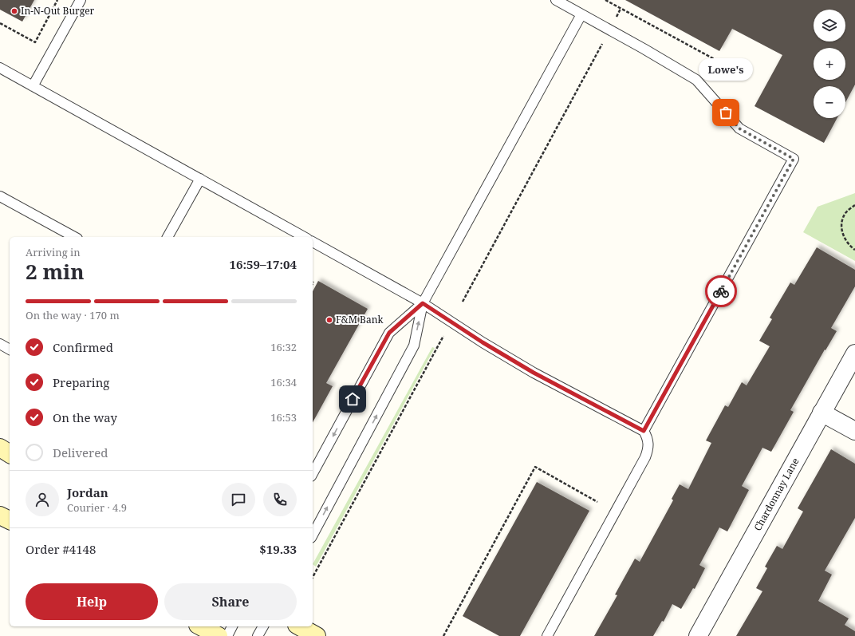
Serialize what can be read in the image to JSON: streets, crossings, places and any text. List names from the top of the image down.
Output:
{
  "streets": {
    "street": ["Chardonnay Lane"]
  },
  "places": ["In-N-Out Burger", "Lowe's", "F&M Bank"],
  "page": {
    "map_buttons": ["+", "−"],
    "bubble": "Lowe's",
    "heading": ["2 min", "Arriving in", "16:59–17:04"],
    "panel": [
      "Jordan",
      "Courier · 4.9",
      "Order #4148",
      "$19.33"
    ],
    "bar": "On the way · 170 m",
    "list": [
      ["Confirmed", "16:32"],
      ["Preparing", "16:34"],
      ["On the way", "16:53"],
      "Delivered"
    ],
    "buttons": ["Help", "Share"]
  }
}
